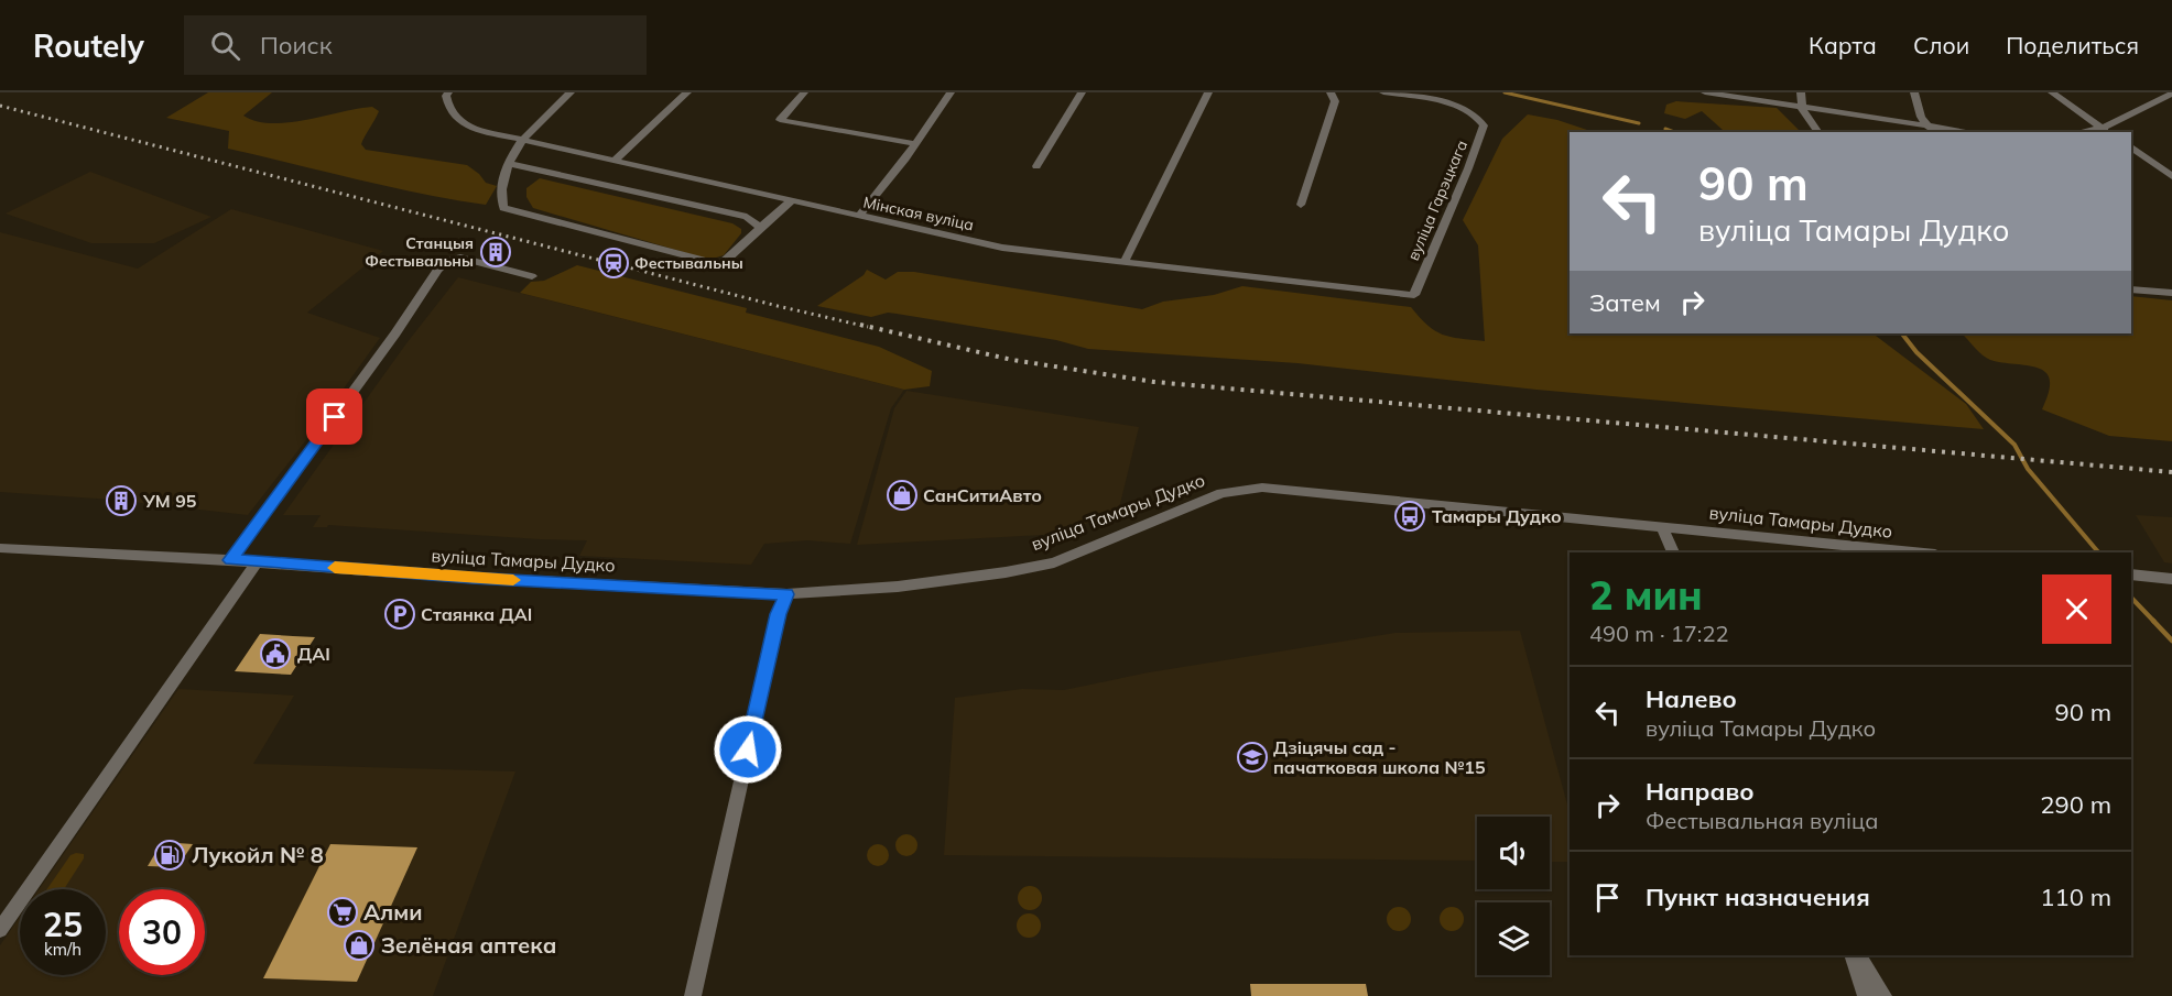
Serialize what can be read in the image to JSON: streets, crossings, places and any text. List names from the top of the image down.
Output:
{
  "streets": {
    "street": ["вуліца Гарэцкага", "Мінская вуліца", "вуліца Тамары Дудко"]
  },
  "crossings": [
    ["вуліца Гарэцкага", "Мінская вуліца"]
  ],
  "places": {
    "building": ["Станцыя Фестывальны", "УМ 95"],
    "station": ["Фестывальны"],
    "shop": ["СанСитиАвто", "Зелёная аптека"],
    "bus stop": ["Тамары Дудко"],
    "parking": ["Стаянка ДАІ"],
    "public building": ["ДАІ"],
    "school or university": ["Дзіцячы сад - пачатковая школа №15"],
    "fuel station": ["Лукойл № 8"],
    "supermarket": ["Алми"]
  },
  "page": {
    "header": "Routely",
    "search": "Поиск",
    "nav": ["Карта", "Слои", "Поделиться"],
    "turn": ["90 m", "вуліца Тамары Дудко"],
    "then": "Затем",
    "heading": ["2 мин", "490 m · 17:22"],
    "list": [
      {
        "name": "Налево",
        "note": "вуліца Тамары Дудко",
        "value": "90 m"
      },
      {
        "name": "Направо",
        "note": "Фестывальная вуліца",
        "value": "290 m"
      },
      {
        "name": "Пункт назначения",
        "value": "110 m"
      }
    ],
    "speed": "25 km/h",
    "limit": "30"
  }
}
